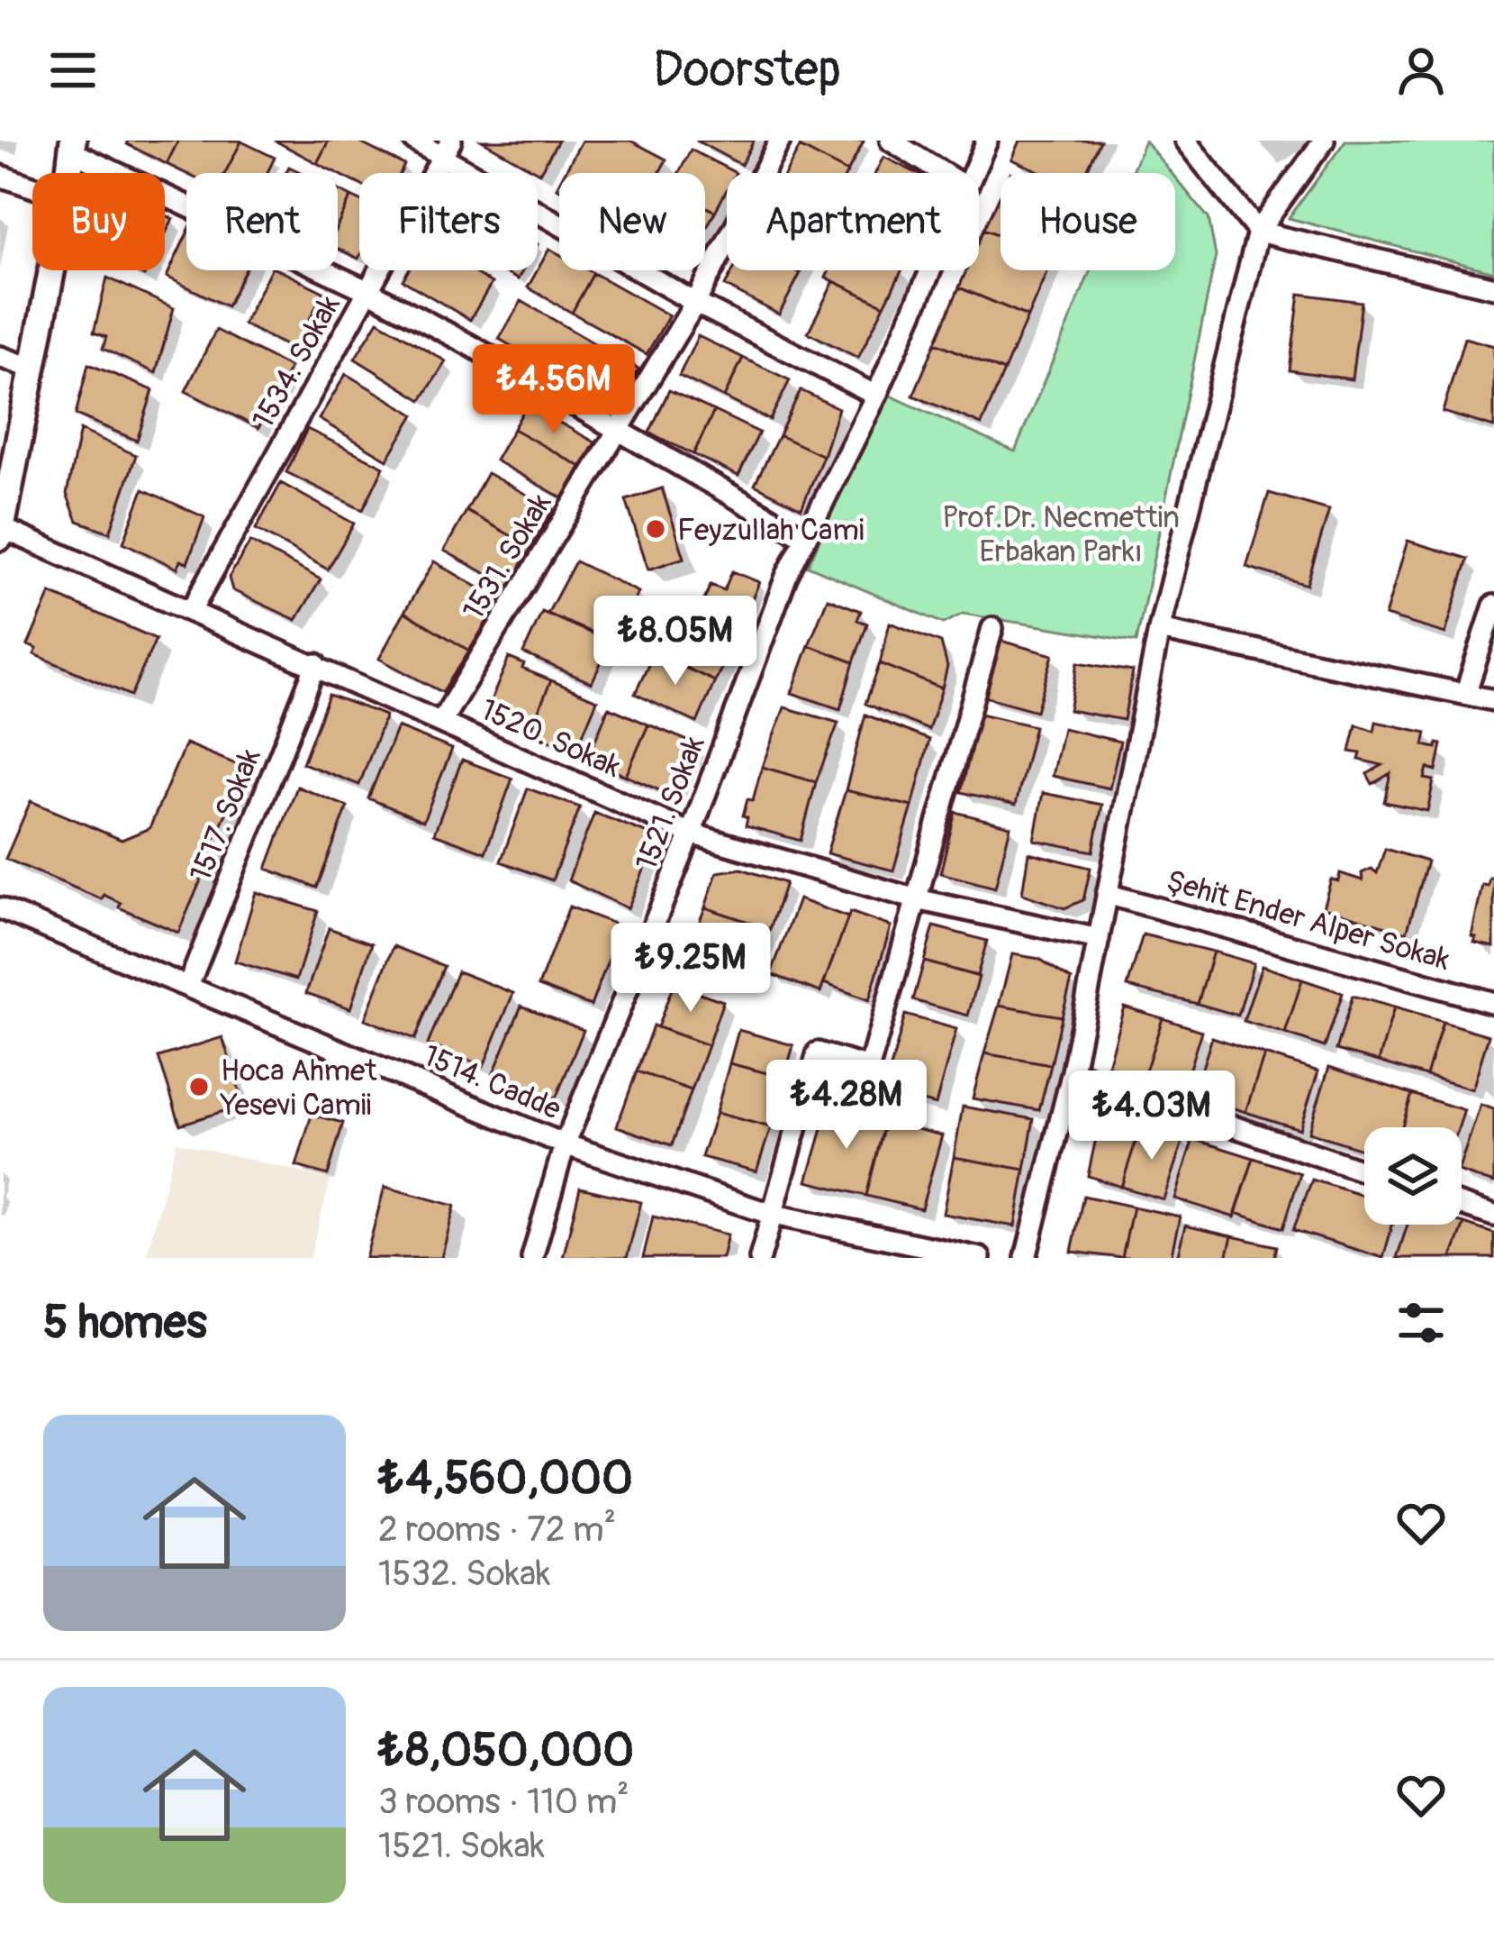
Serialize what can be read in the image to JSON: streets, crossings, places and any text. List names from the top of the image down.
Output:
{
  "streets": {
    "street": [
      "1534. Sokak",
      "1531. Sokak",
      "1520. Sokak",
      "1521. Sokak",
      "1517. Sokak",
      "Şehit Ender Alper Sokak",
      "1514. Cadde"
    ]
  },
  "crossings": [
    ["1534. Sokak", "1520. Sokak"],
    ["1531. Sokak", "1520. Sokak"],
    ["1520. Sokak", "1521. Sokak"],
    ["1520. Sokak", "1517. Sokak"],
    ["1521. Sokak", "1514. Cadde"],
    ["1517. Sokak", "1514. Cadde"]
  ],
  "parks": ["Prof.Dr. Necmettin Erbakan Parkı"],
  "places": ["Feyzullah Cami", "Hoca Ahmet Yesevi Camii"],
  "page": {
    "header": "Doorstep",
    "chip": [
      "Buy",
      "Rent",
      "Filters",
      "New",
      "Apartment",
      "House"
    ],
    "price": [
      "₺4.56M",
      "₺8.05M",
      "₺9.25M",
      "₺4.28M",
      "₺4.03M"
    ],
    "heading": "5 homes",
    "list": [
      {
        "name": "₺4,560,000",
        "note": "2 rooms · 72 m² · 1532. Sokak"
      },
      {
        "name": "₺8,050,000",
        "note": "3 rooms · 110 m² · 1521. Sokak"
      }
    ]
  }
}
